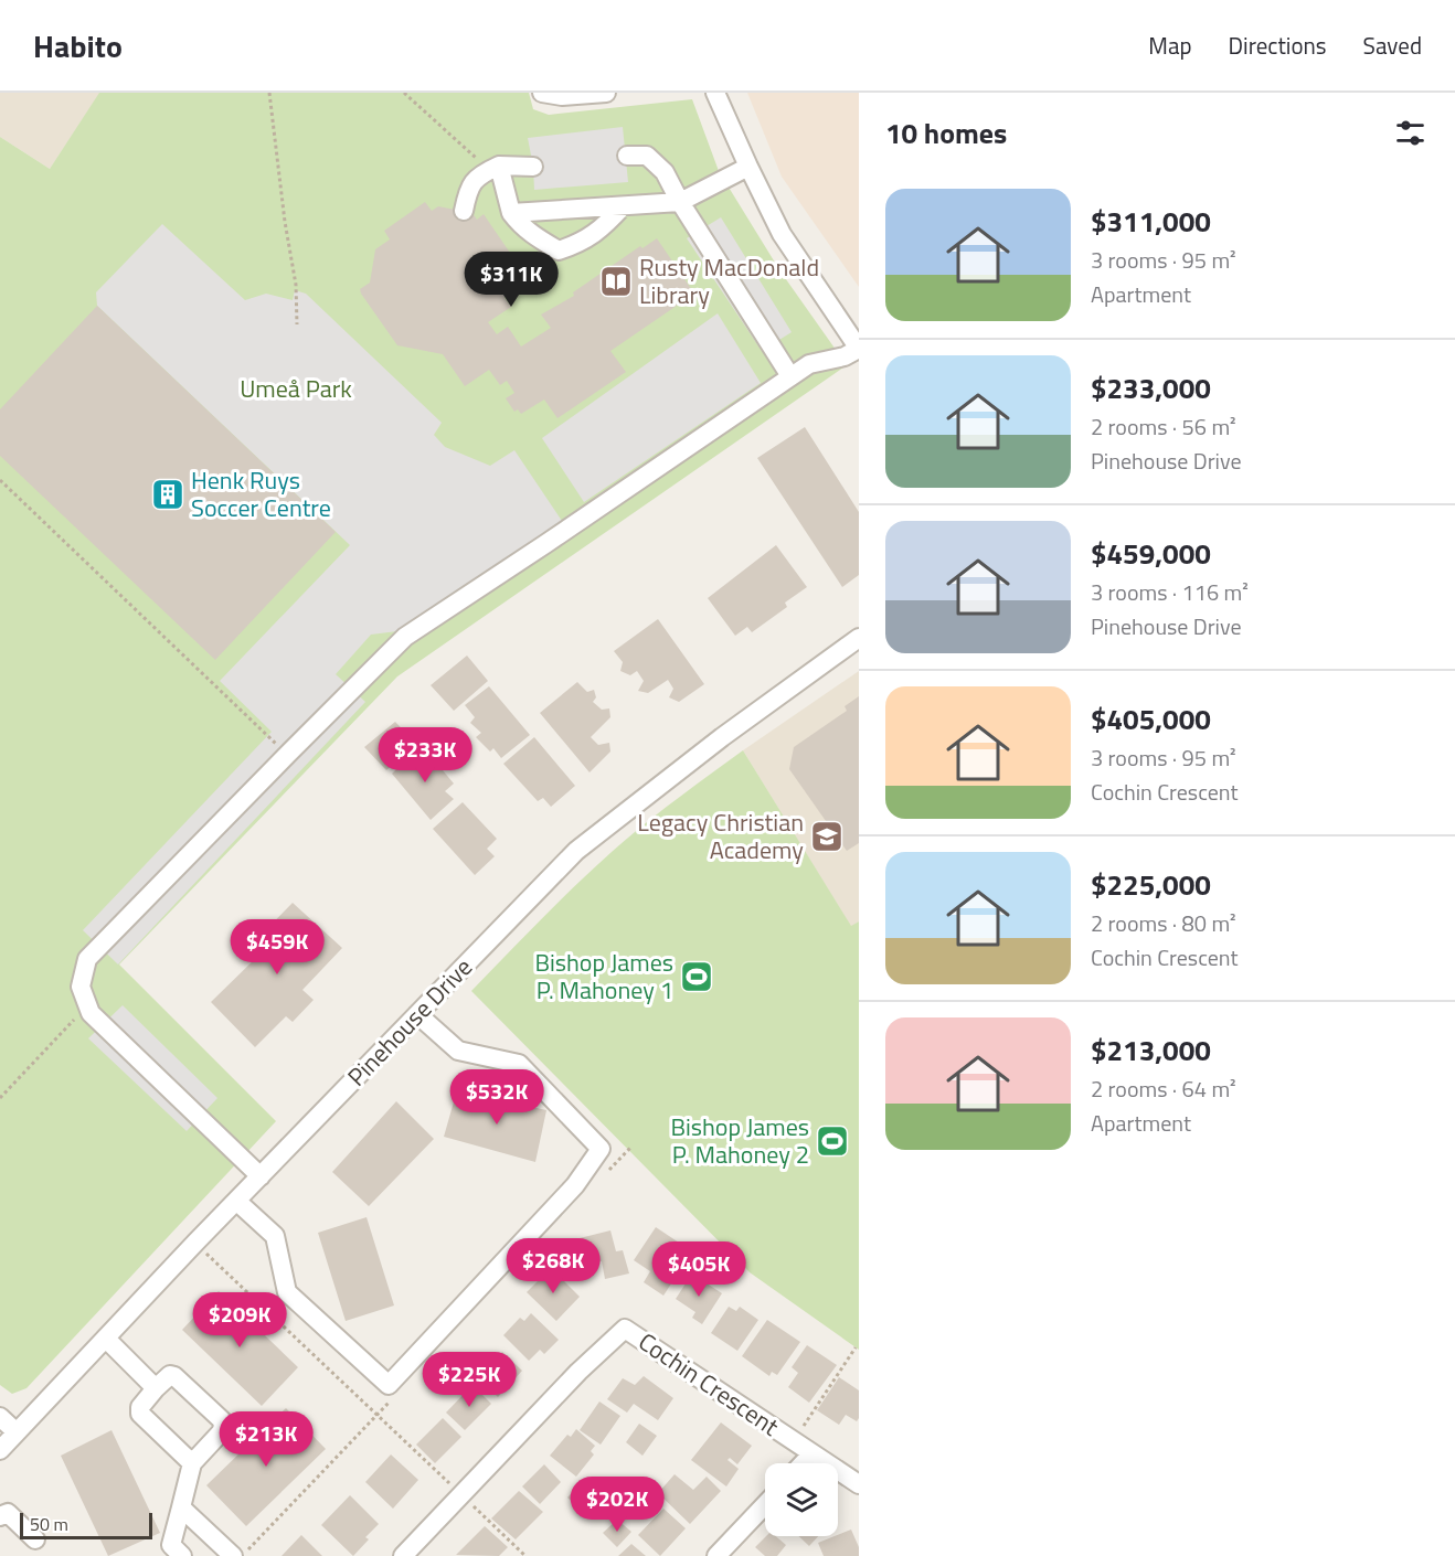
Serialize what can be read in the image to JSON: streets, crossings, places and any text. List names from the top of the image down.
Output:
{
  "streets": {
    "street": ["Pinehouse Drive", "Cochin Crescent"]
  },
  "parks": ["Umeå Park"],
  "places": {
    "library": ["Rusty MacDonald Library"],
    "building": ["Henk Ruys Soccer Centre"],
    "school or university": ["Legacy Christian Academy"],
    "sports": ["Bishop James P. Mahoney 1", "Bishop James P. Mahoney 2"]
  },
  "scale_bar": "50 m",
  "page": {
    "header": "Habito",
    "nav": ["Map", "Directions", "Saved"],
    "heading": "10 homes",
    "list": [
      {
        "name": "$311,000",
        "note": "3 rooms · 95 m² · Apartment"
      },
      {
        "name": "$233,000",
        "note": "2 rooms · 56 m² · Pinehouse Drive"
      },
      {
        "name": "$459,000",
        "note": "3 rooms · 116 m² · Pinehouse Drive"
      },
      {
        "name": "$405,000",
        "note": "3 rooms · 95 m² · Cochin Crescent"
      },
      {
        "name": "$225,000",
        "note": "2 rooms · 80 m² · Cochin Crescent"
      },
      {
        "name": "$213,000",
        "note": "2 rooms · 64 m² · Apartment"
      }
    ],
    "price": [
      "$311K",
      "$233K",
      "$459K",
      "$532K",
      "$268K",
      "$405K",
      "$209K",
      "$225K",
      "$213K",
      "$202K"
    ],
    "scale": "50 m"
  }
}
